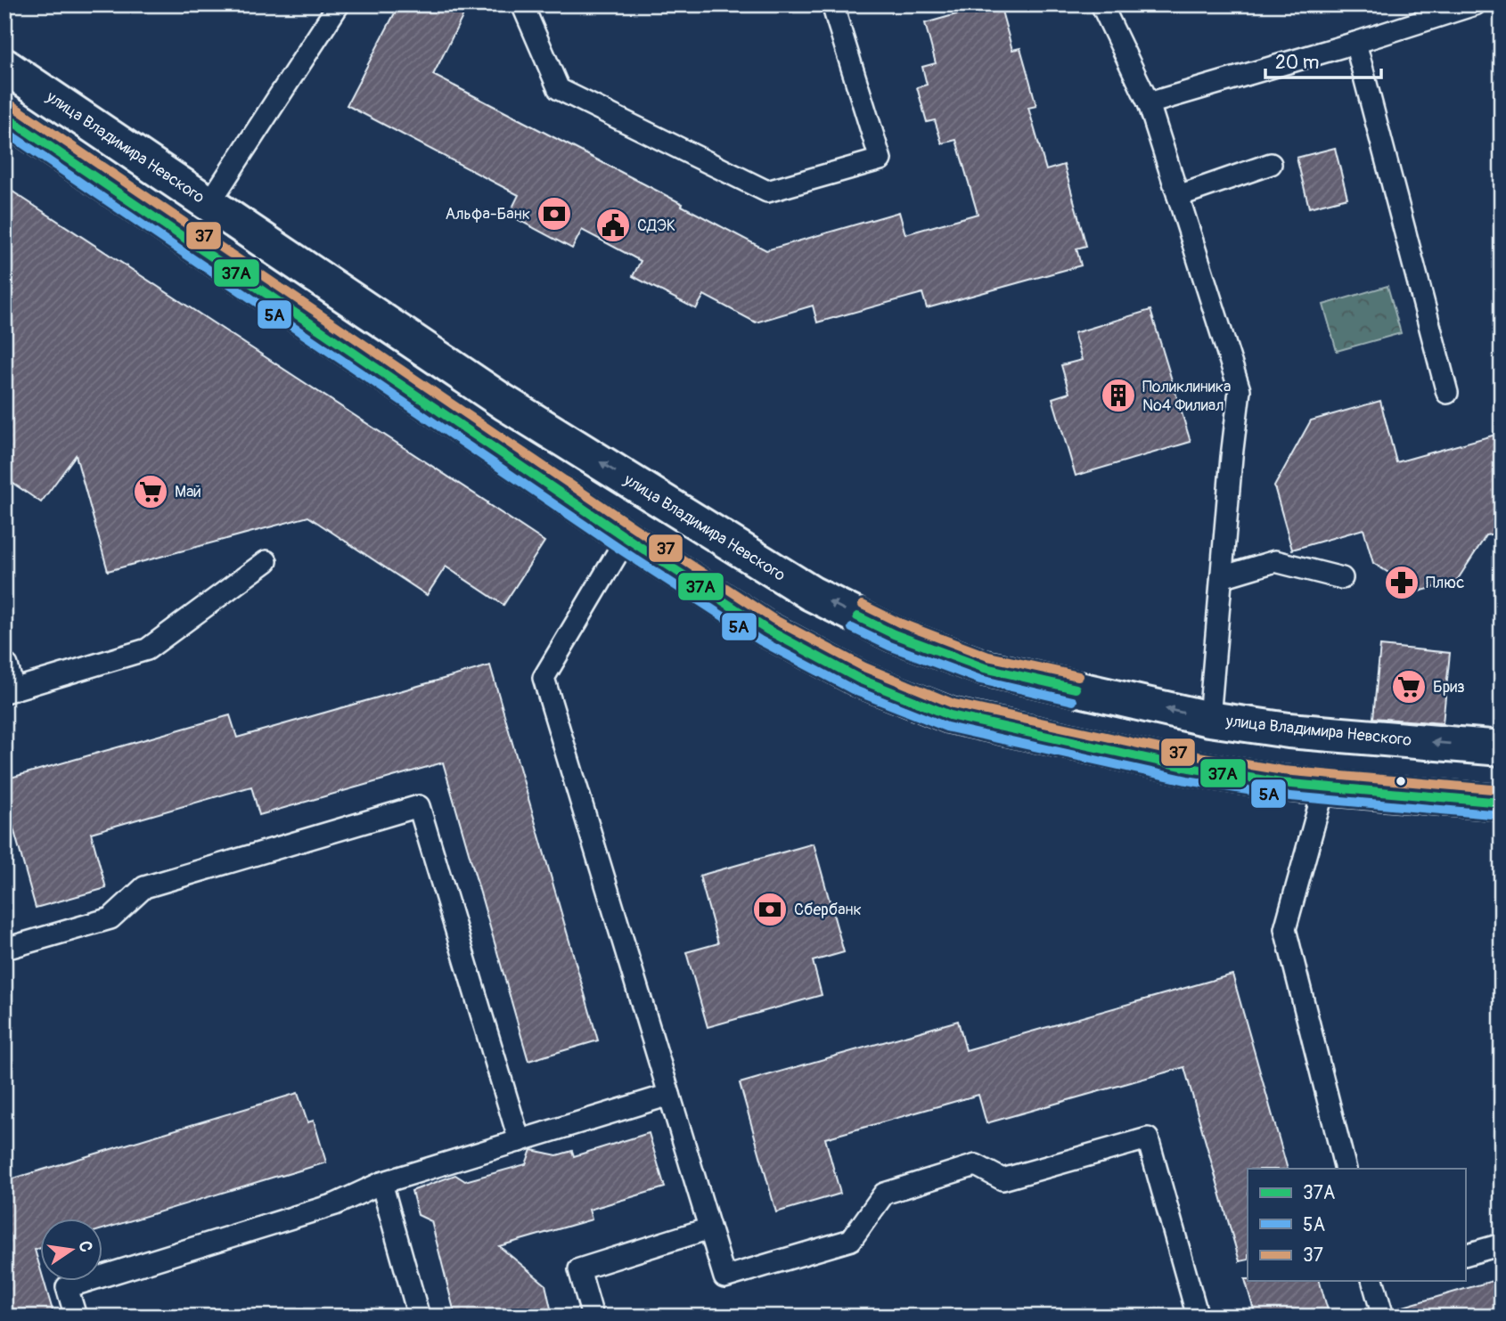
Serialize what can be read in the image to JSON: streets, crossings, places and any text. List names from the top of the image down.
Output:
{
  "streets": {
    "street": ["улица Владимира Невского"]
  },
  "places": {
    "bank": ["Альфа-Банк", "Сбербанк"],
    "public building": ["СДЭК"],
    "building": ["Поликлиника №4 Филиал"],
    "supermarket": ["Май", "Бриз"],
    "pharmacy": ["Плюс"]
  },
  "lines": ["transit line 37", "transit line 37А", "transit line 5А"],
  "legend": ["37А", "5А", "37"],
  "scale_bar": "20 m",
  "north": "right"
}
